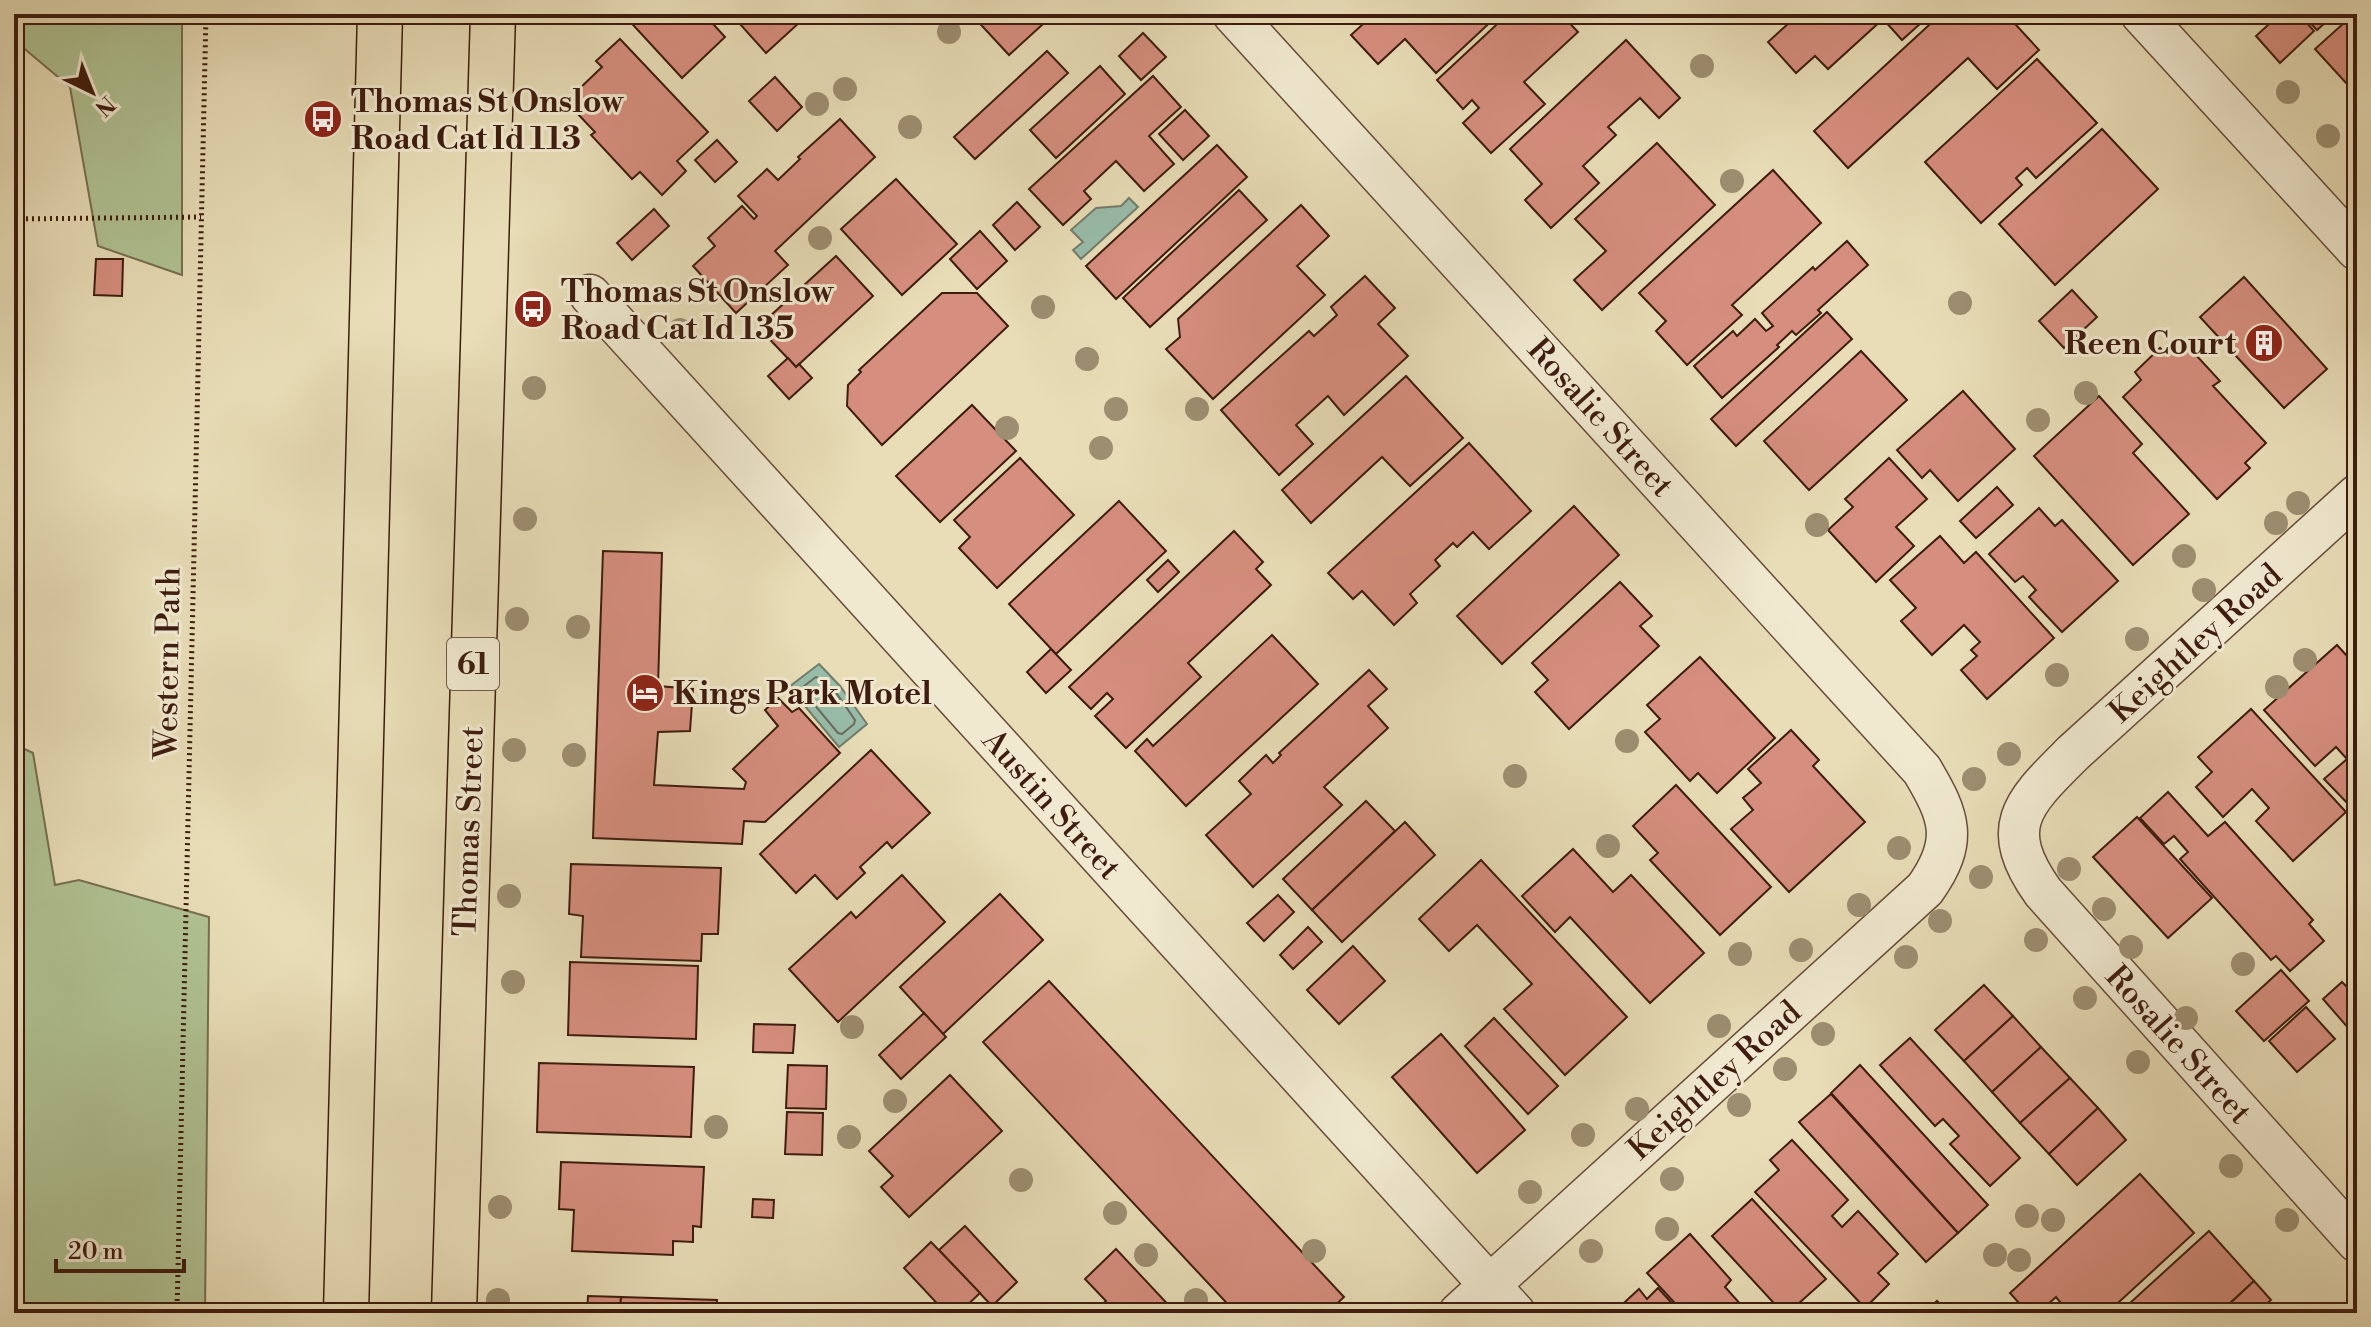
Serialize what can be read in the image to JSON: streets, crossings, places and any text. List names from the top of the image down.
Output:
{
  "streets": {
    "main road": ["61", "Thomas Street"],
    "street": ["Rosalie Street", "Keightley Road", "Austin Street"],
    "path": ["Western Path"]
  },
  "crossings": [
    ["Rosalie Street", "Keightley Road"],
    ["Keightley Road", "Austin Street"]
  ],
  "places": {
    "bus stop": ["Thomas St Onslow Road Cat Id 113", "Thomas St Onslow Road Cat Id 135"],
    "building": ["Reen Court"],
    "hotel": ["Kings Park Motel"]
  },
  "scale_bar": "20 m",
  "north": "bottom right"
}
